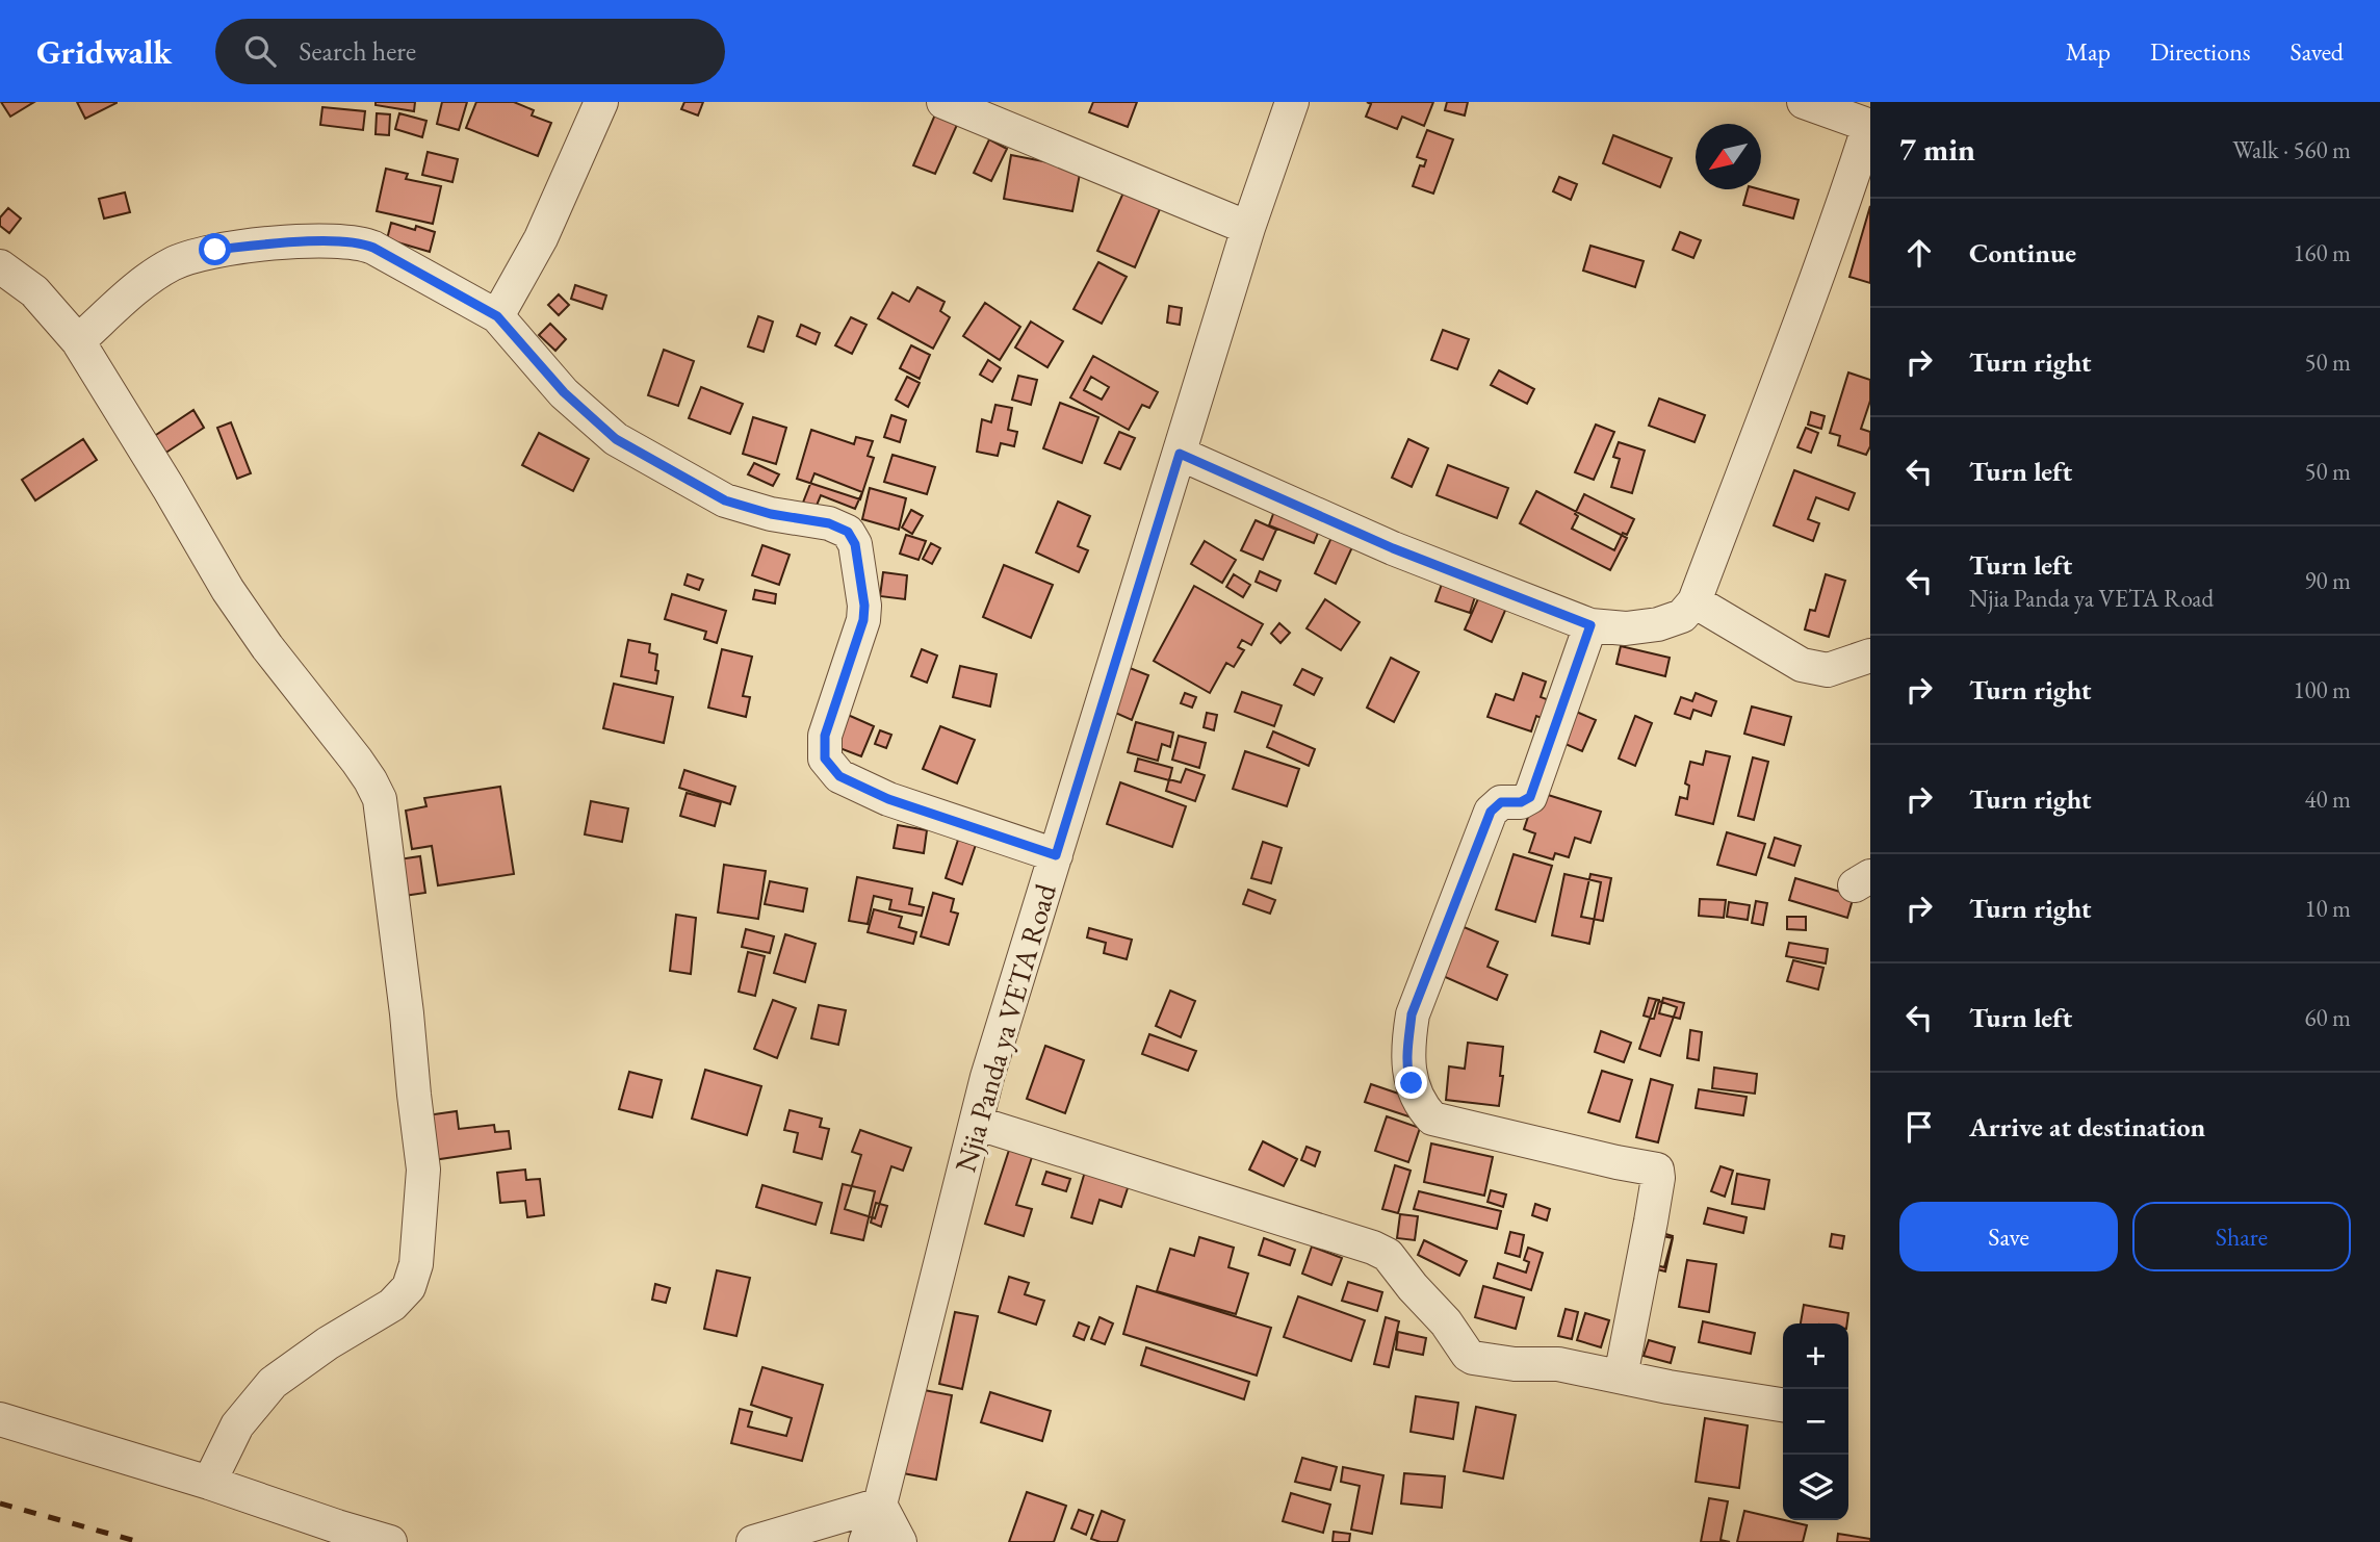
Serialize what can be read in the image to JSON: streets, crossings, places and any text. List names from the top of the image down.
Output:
{
  "streets": {
    "street": ["Njia Panda ya VETA Road"]
  },
  "north": "bottom left",
  "page": {
    "header": "Gridwalk",
    "search": "Search here",
    "nav": ["Map", "Directions", "Saved"],
    "heading": ["7 min", "Walk · 560 m"],
    "list": [
      ["Continue", "160 m"],
      ["Turn right", "50 m"],
      ["Turn left", "50 m"],
      ["Turn left", "Njia Panda ya VETA Road", "90 m"],
      ["Turn right", "100 m"],
      ["Turn right", "40 m"],
      ["Turn right", "10 m"],
      ["Turn left", "60 m"],
      "Arrive at destination"
    ],
    "buttons": ["Save", "Share"],
    "map_buttons": ["+", "−"]
  }
}
